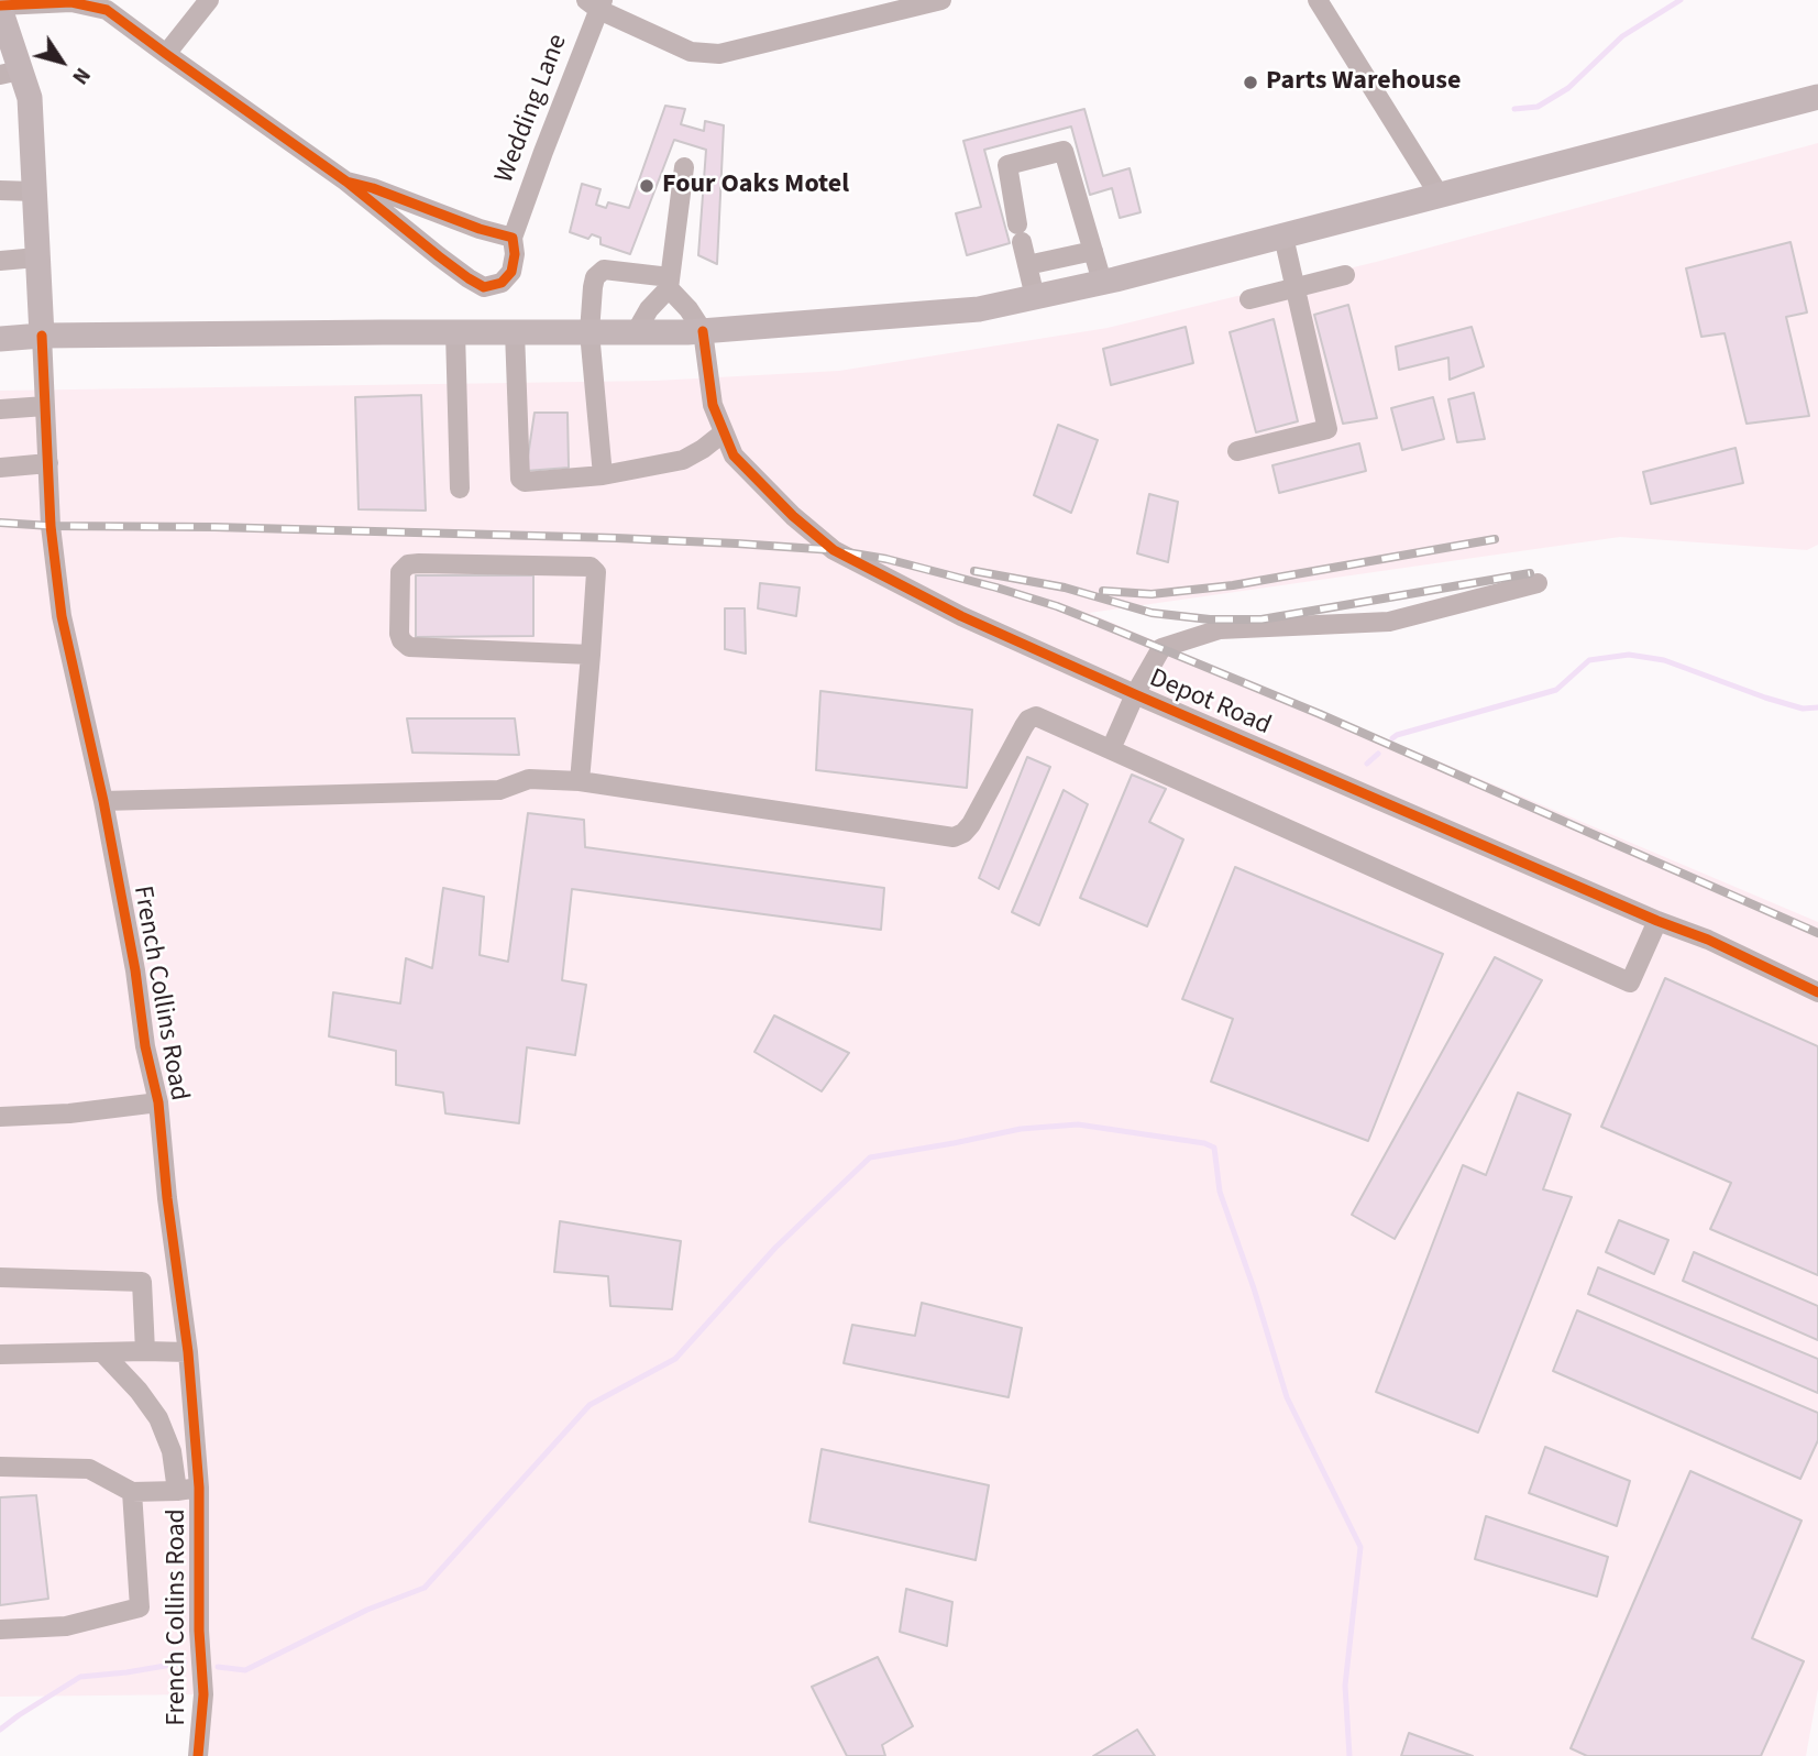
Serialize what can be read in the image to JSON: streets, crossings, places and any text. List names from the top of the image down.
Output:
{
  "streets": {
    "street": ["Wedding Lane", "Depot Road", "French Collins Road"]
  },
  "places": ["Parts Warehouse", "Four Oaks Motel"],
  "north": "bottom right"
}
